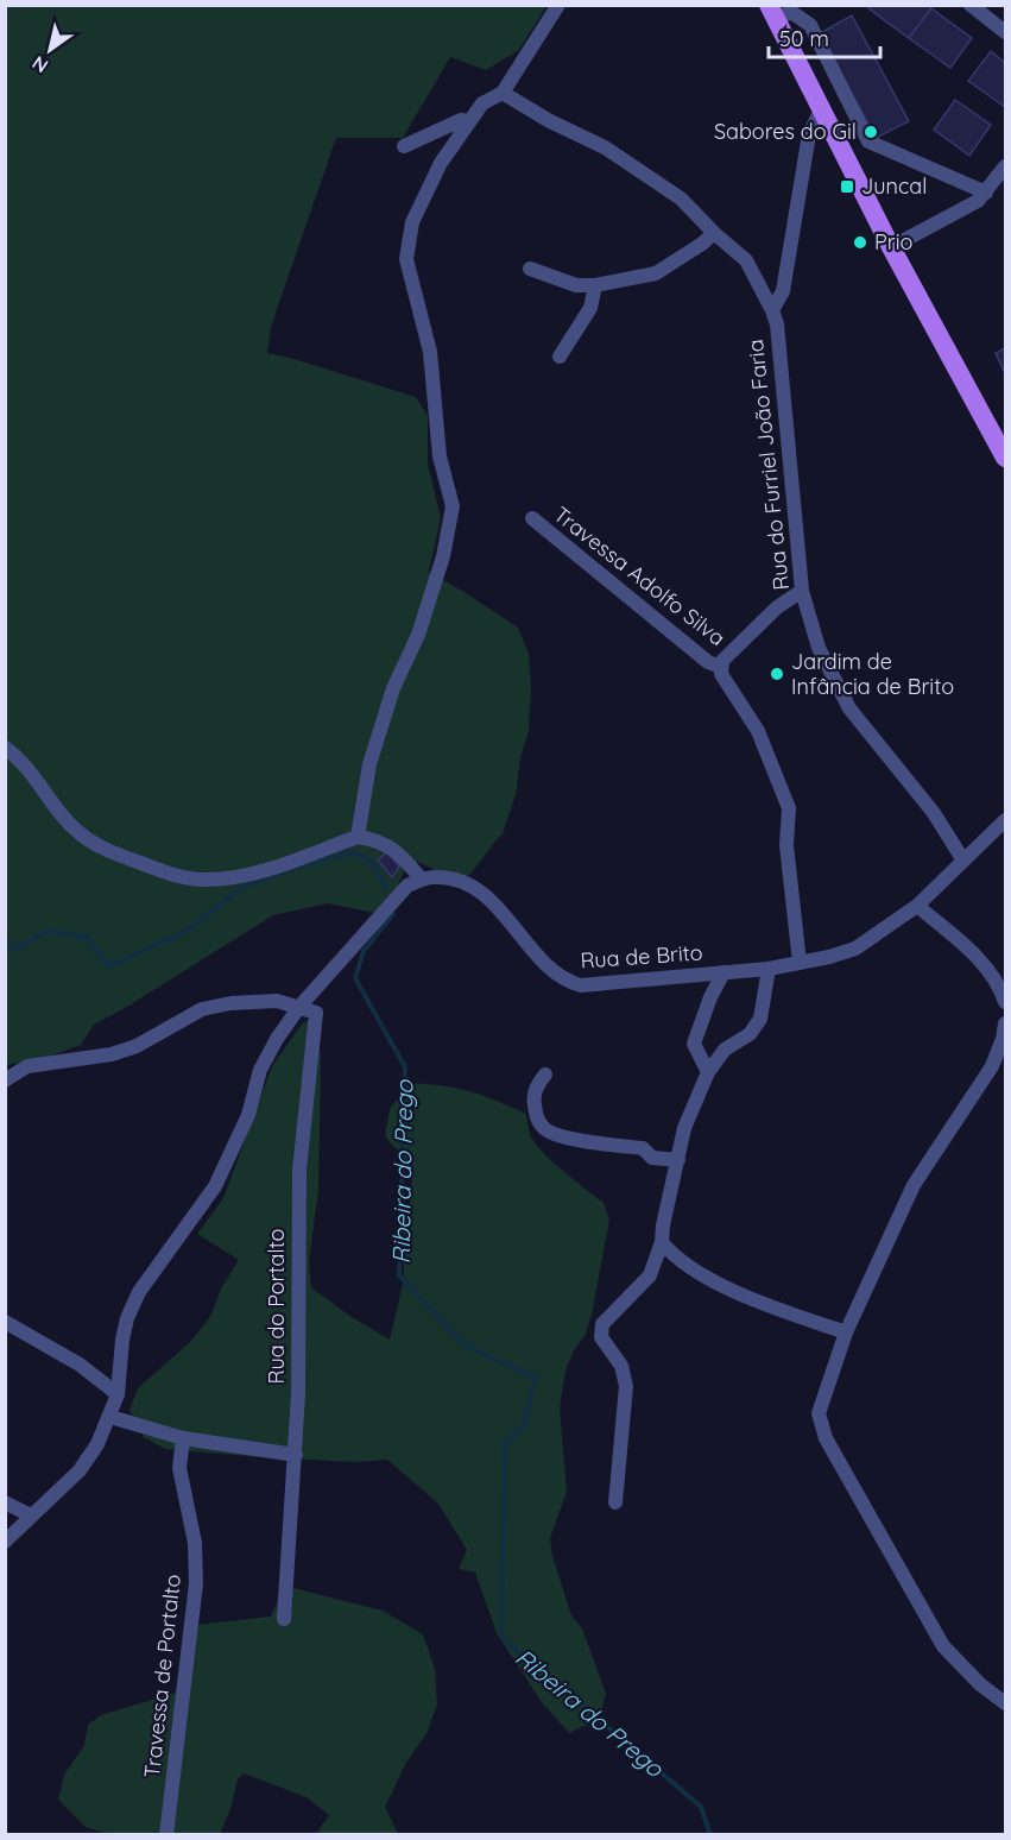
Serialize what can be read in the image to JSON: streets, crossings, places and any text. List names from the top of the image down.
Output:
{
  "streets": {
    "street": [
      "Rua do Furriel João Faria",
      "Travessa Adolfo Silva",
      "Rua de Brito",
      "Rua do Portalto",
      "Travessa de Portalto"
    ]
  },
  "crossings": [
    ["Rua do Furriel João Faria", "Rua de Brito"]
  ],
  "water": ["Ribeira do Prego"],
  "places": {
    "other": ["Sabores do Gil", "Prio", "Jardim de Infância de Brito"],
    "transit": ["Juncal"]
  },
  "scale_bar": "50 m",
  "north": "bottom left"
}
